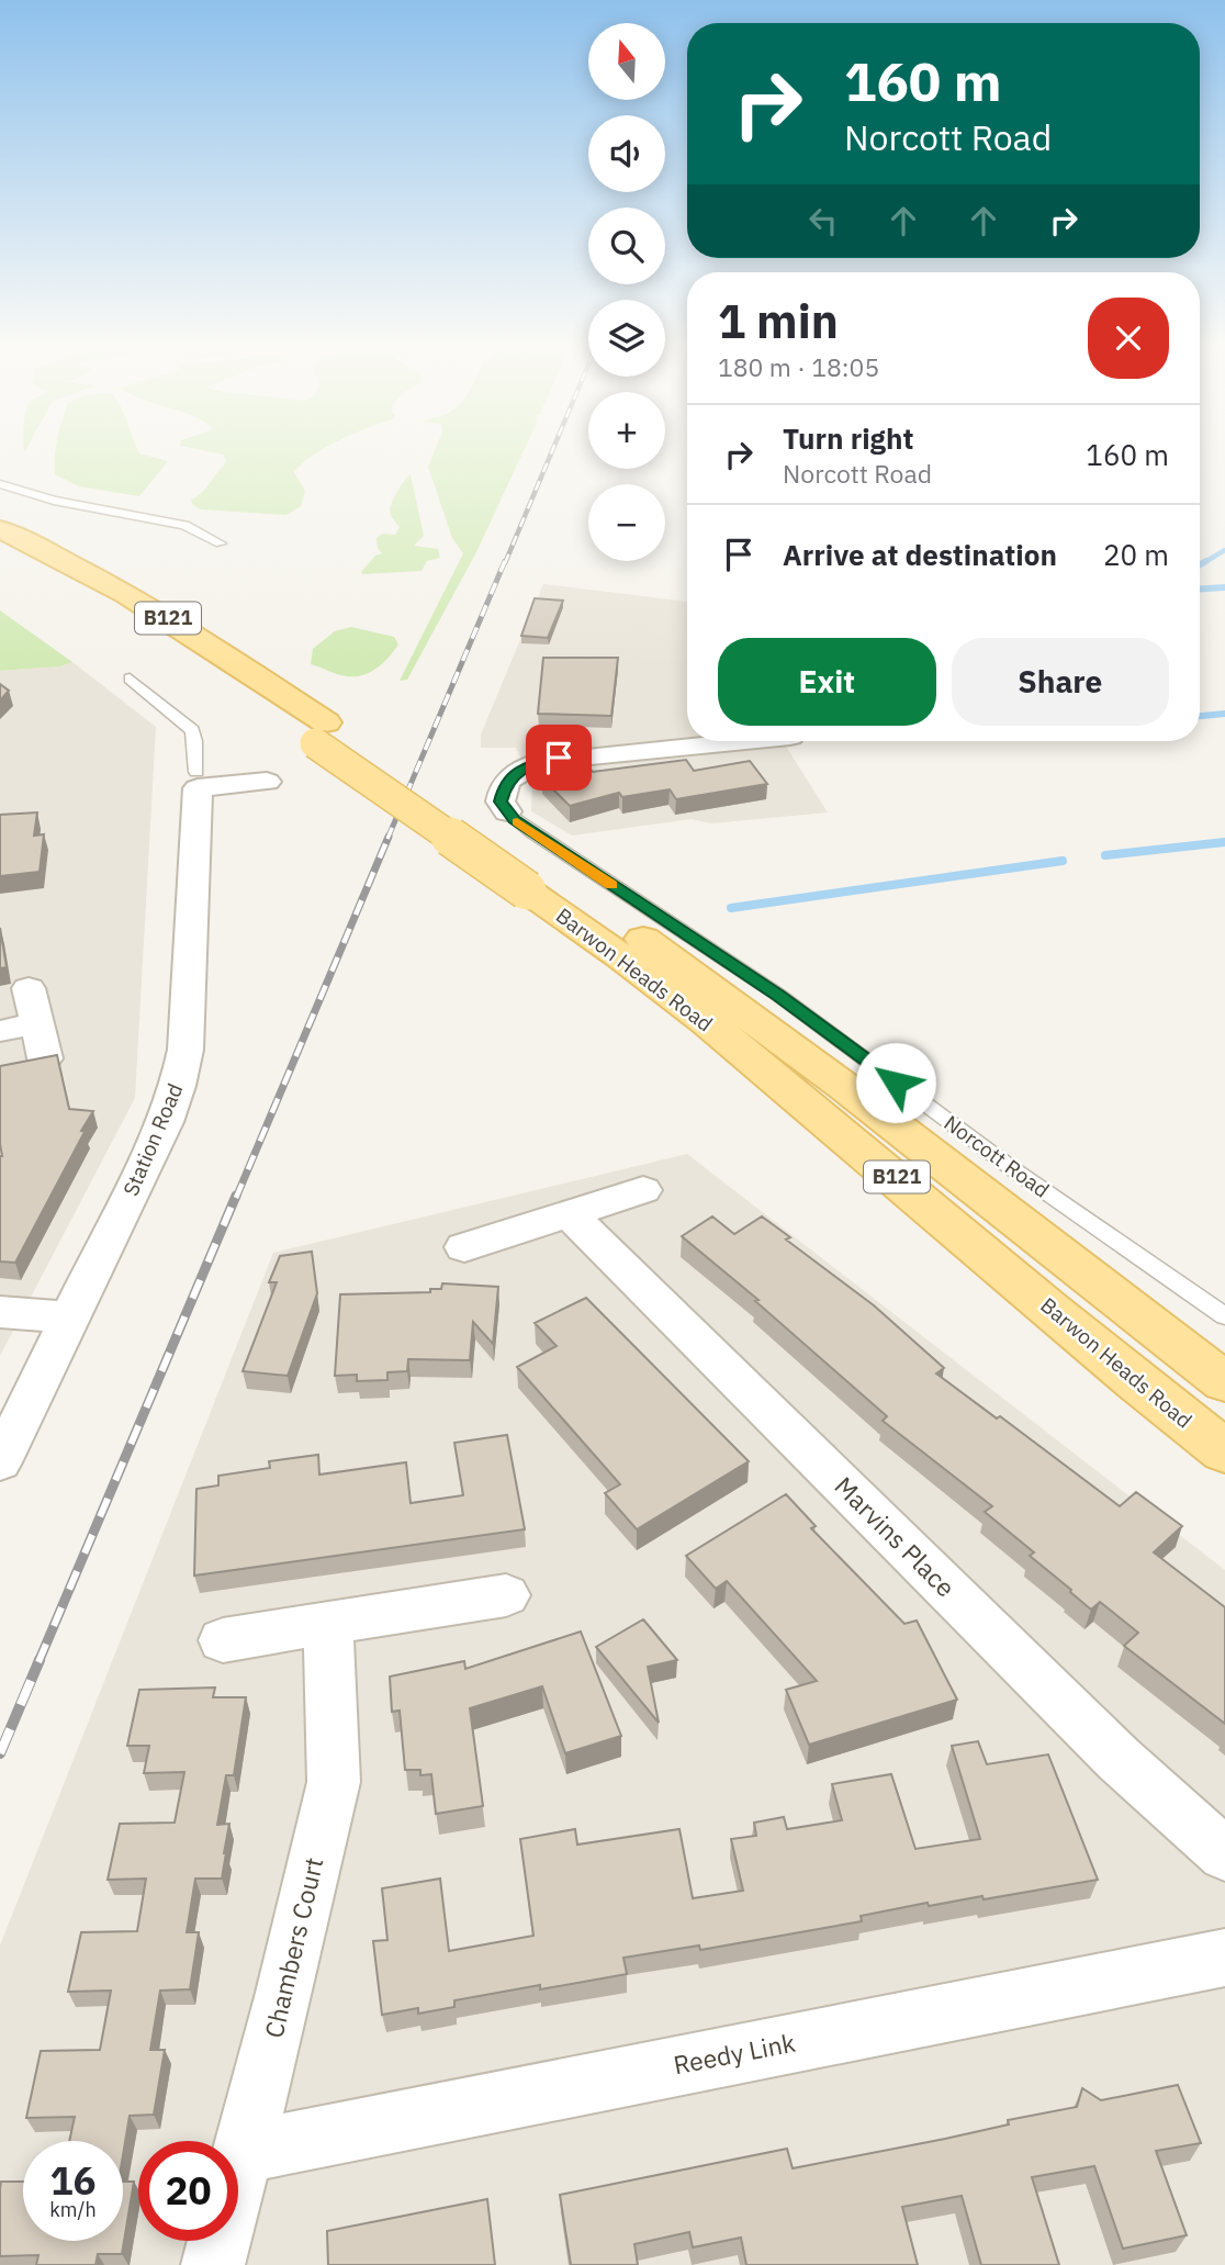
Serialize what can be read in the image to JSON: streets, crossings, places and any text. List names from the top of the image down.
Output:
{
  "streets": {
    "main road": ["B121", "Barwon Heads Road"],
    "street": [
      "Station Road",
      "Norcott Road",
      "Marvins Place",
      "Chambers Court",
      "Reedy Link"
    ]
  },
  "crossings": [
    ["Chambers Court", "Reedy Link"]
  ],
  "north": "top",
  "page": {
    "map_buttons": ["+", "−"],
    "turn": ["160 m", "Norcott Road"],
    "heading": ["1 min", "180 m · 18:05"],
    "list": [
      {
        "name": "Turn right",
        "note": "Norcott Road",
        "value": "160 m"
      },
      {
        "name": "Arrive at destination",
        "value": "20 m"
      }
    ],
    "buttons": ["Exit", "Share"],
    "speed": "16 km/h",
    "limit": "20"
  }
}
